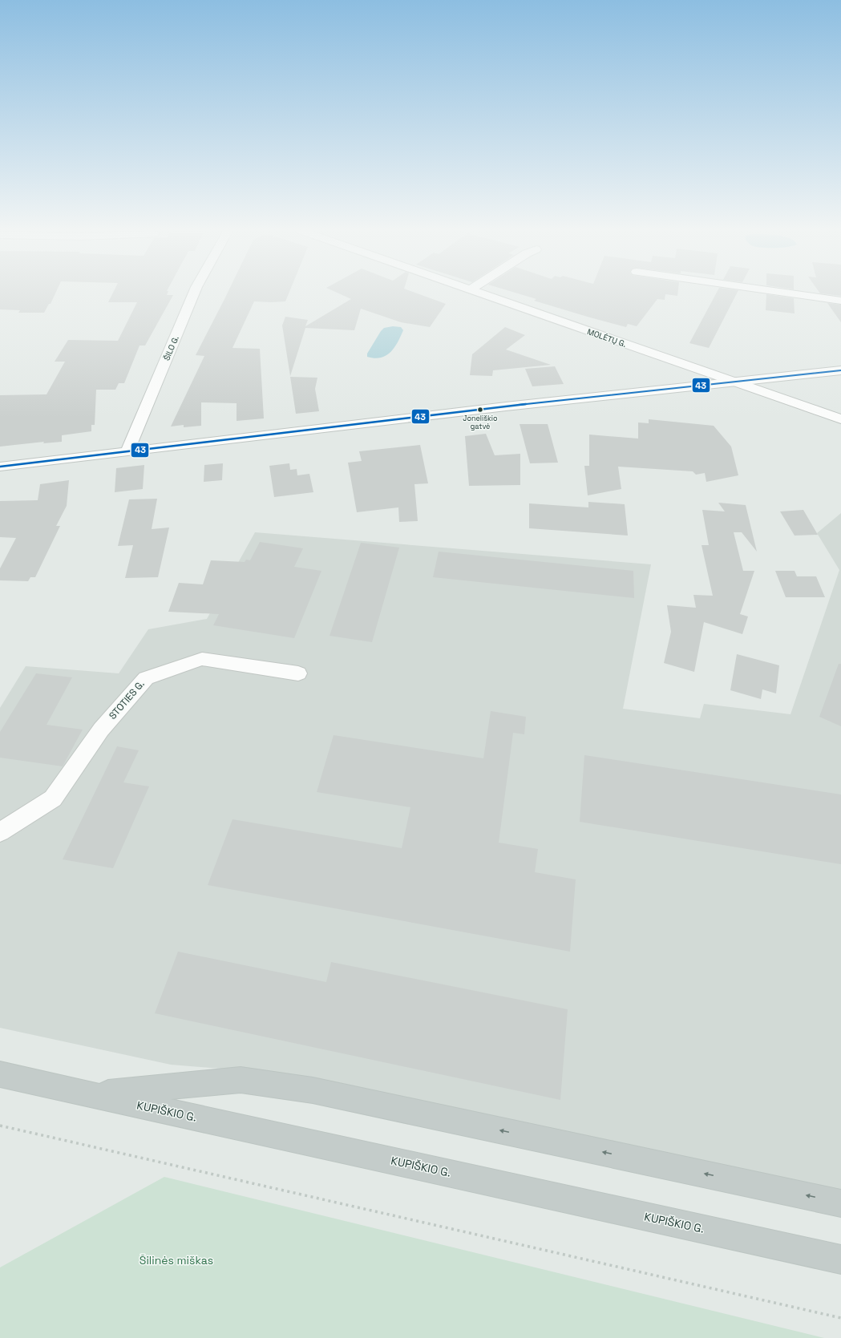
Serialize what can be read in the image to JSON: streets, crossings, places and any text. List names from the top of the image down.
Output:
{
  "streets": {
    "highway": ["KUPIŠKIO G."],
    "street": ["MOLĖTŲ G.", "ŠILO G.", "STOTIES G."]
  },
  "parks": ["Šilinės miškas"],
  "places": ["Joneliškio gatvė"],
  "lines": ["transit line 43"]
}
